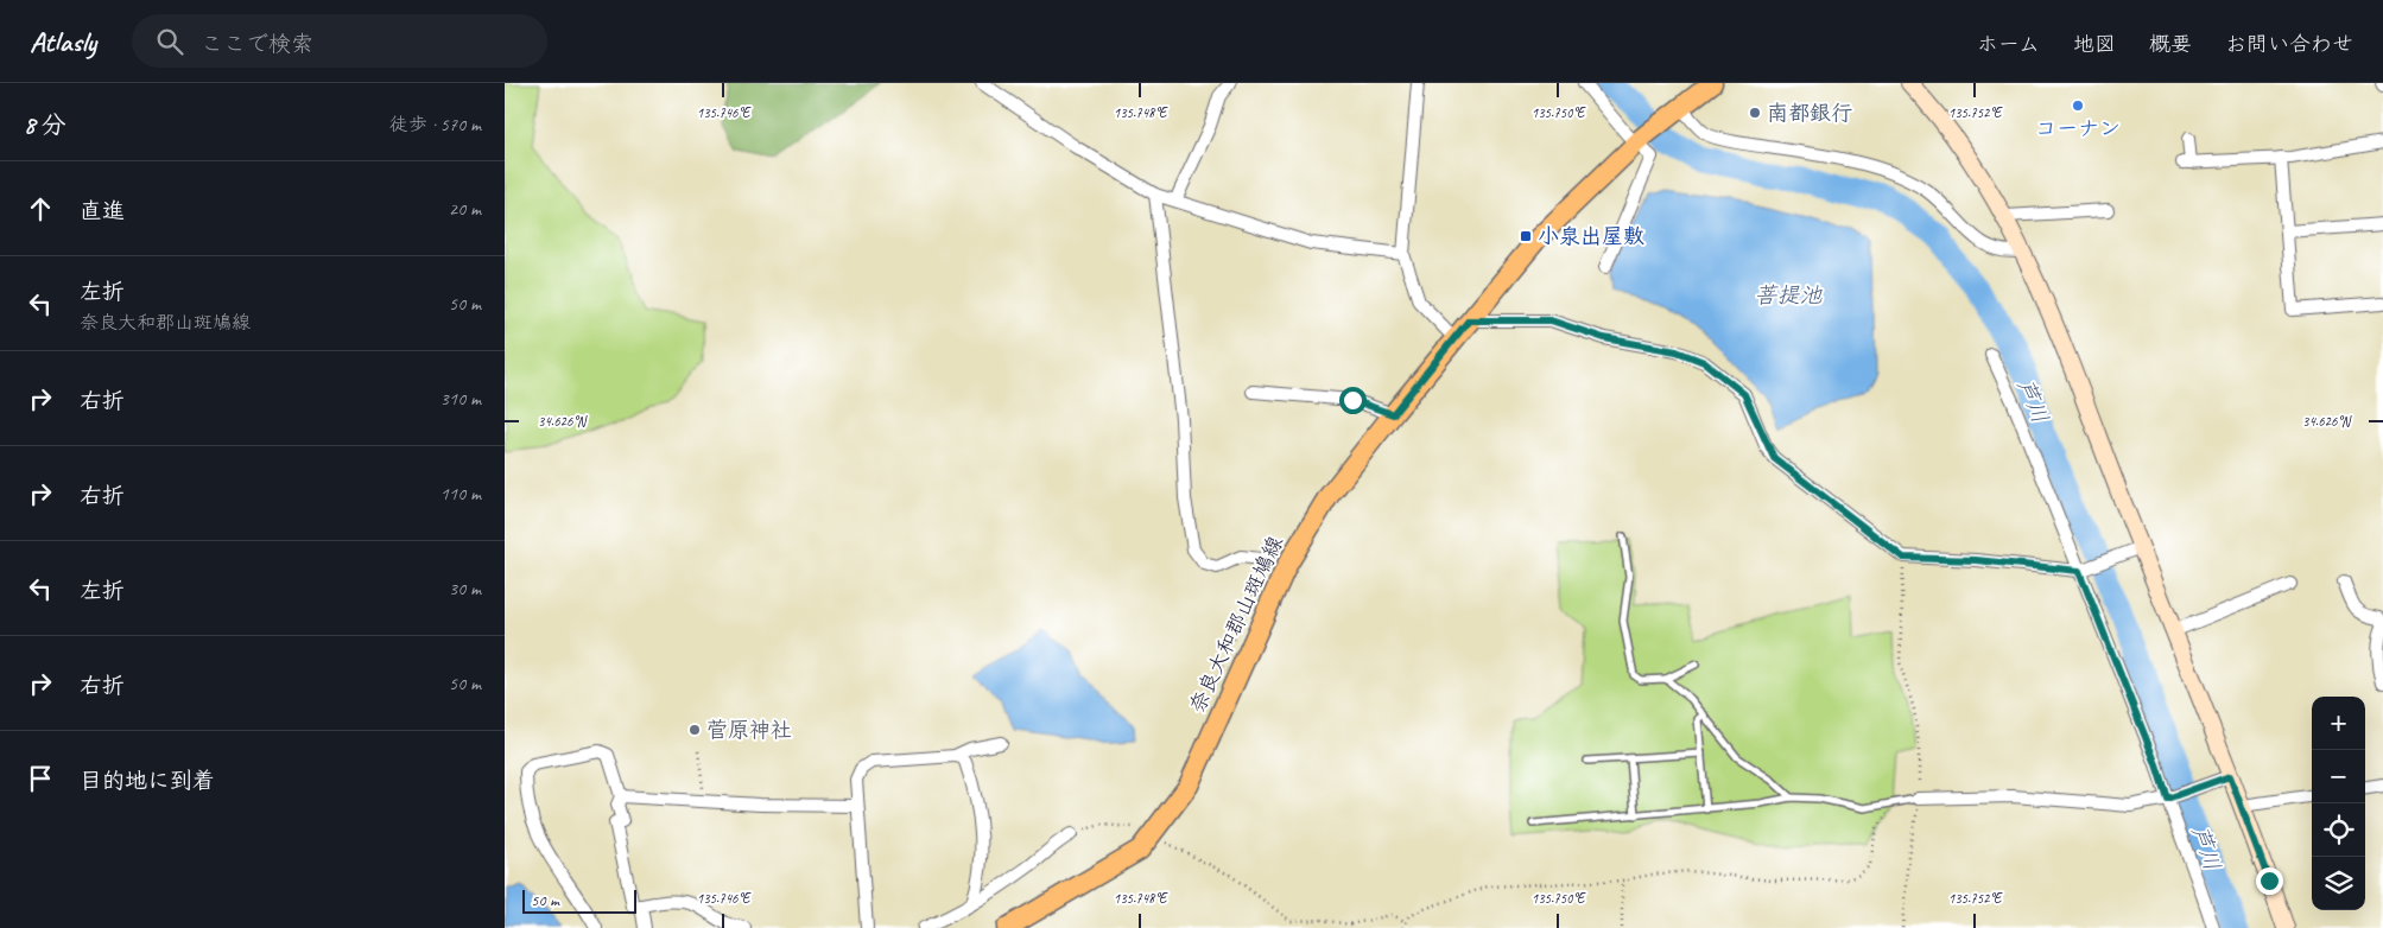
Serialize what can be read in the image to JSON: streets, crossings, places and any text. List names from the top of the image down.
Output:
{
  "streets": {
    "main road": ["奈良大和郡山斑鳩線"]
  },
  "water": ["菩提池", "芦川"],
  "places": {
    "other": ["コーナン", "南都銀行", "菅原神社"],
    "transit": ["小泉出屋敷"]
  },
  "scale_bar": "50 m",
  "page": {
    "header": "Atlasly",
    "search": "ここで検索",
    "nav": [
      "ホーム",
      "地図",
      "概要",
      "お問い合わせ"
    ],
    "heading": ["8 分", "徒歩 · 570 m"],
    "list": [
      ["直進", "20 m"],
      ["左折", "奈良大和郡山斑鳩線", "50 m"],
      ["右折", "310 m"],
      ["右折", "110 m"],
      ["左折", "30 m"],
      ["右折", "50 m"],
      "目的地に到着"
    ],
    "map_buttons": ["+", "−"],
    "scale": "50 m"
  },
  "coordinates": [
    "135.746°E",
    "135.748°E",
    "135.750°E",
    "135.752°E",
    "34.626°N"
  ]
}
